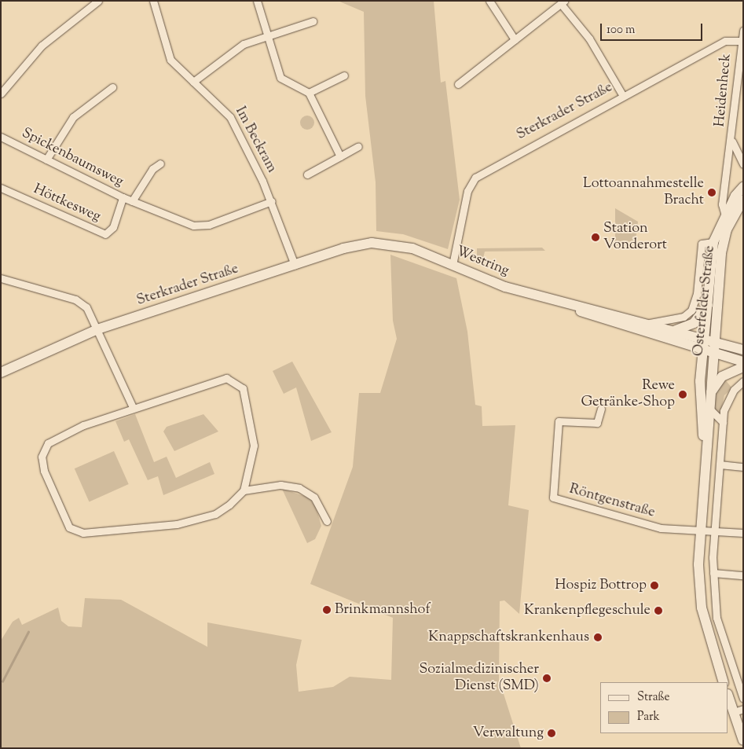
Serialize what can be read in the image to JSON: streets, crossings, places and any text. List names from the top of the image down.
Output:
{
  "streets": {
    "main road": ["Sterkrader Straße", "Westring", "Osterfelder Straße"],
    "street": [
      "Heidenheck",
      "Im Beckram",
      "Spickenbaumsweg",
      "Höttkesweg",
      "Röntgenstraße"
    ]
  },
  "crossings": [
    ["Heidenheck", "Sterkrader Straße"],
    ["Heidenheck", "Osterfelder Straße"],
    ["Sterkrader Straße", "Im Beckram"],
    ["Sterkrader Straße", "Westring"],
    ["Im Beckram", "Spickenbaumsweg"],
    ["Spickenbaumsweg", "Höttkesweg"],
    ["Westring", "Osterfelder Straße"],
    ["Osterfelder Straße", "Röntgenstraße"]
  ],
  "places": [
    "Lottoannahmestelle Bracht",
    "Station Vonderort",
    "Rewe Getränke-Shop",
    "Hospiz Bottrop",
    "Brinkmannshof",
    "Krankenpflegeschule",
    "Knappschaftskrankenhaus",
    "Sozialmedizinischer Dienst (SMD)",
    "Verwaltung"
  ],
  "legend": ["Straße", "Park"],
  "scale_bar": "100 m"
}
